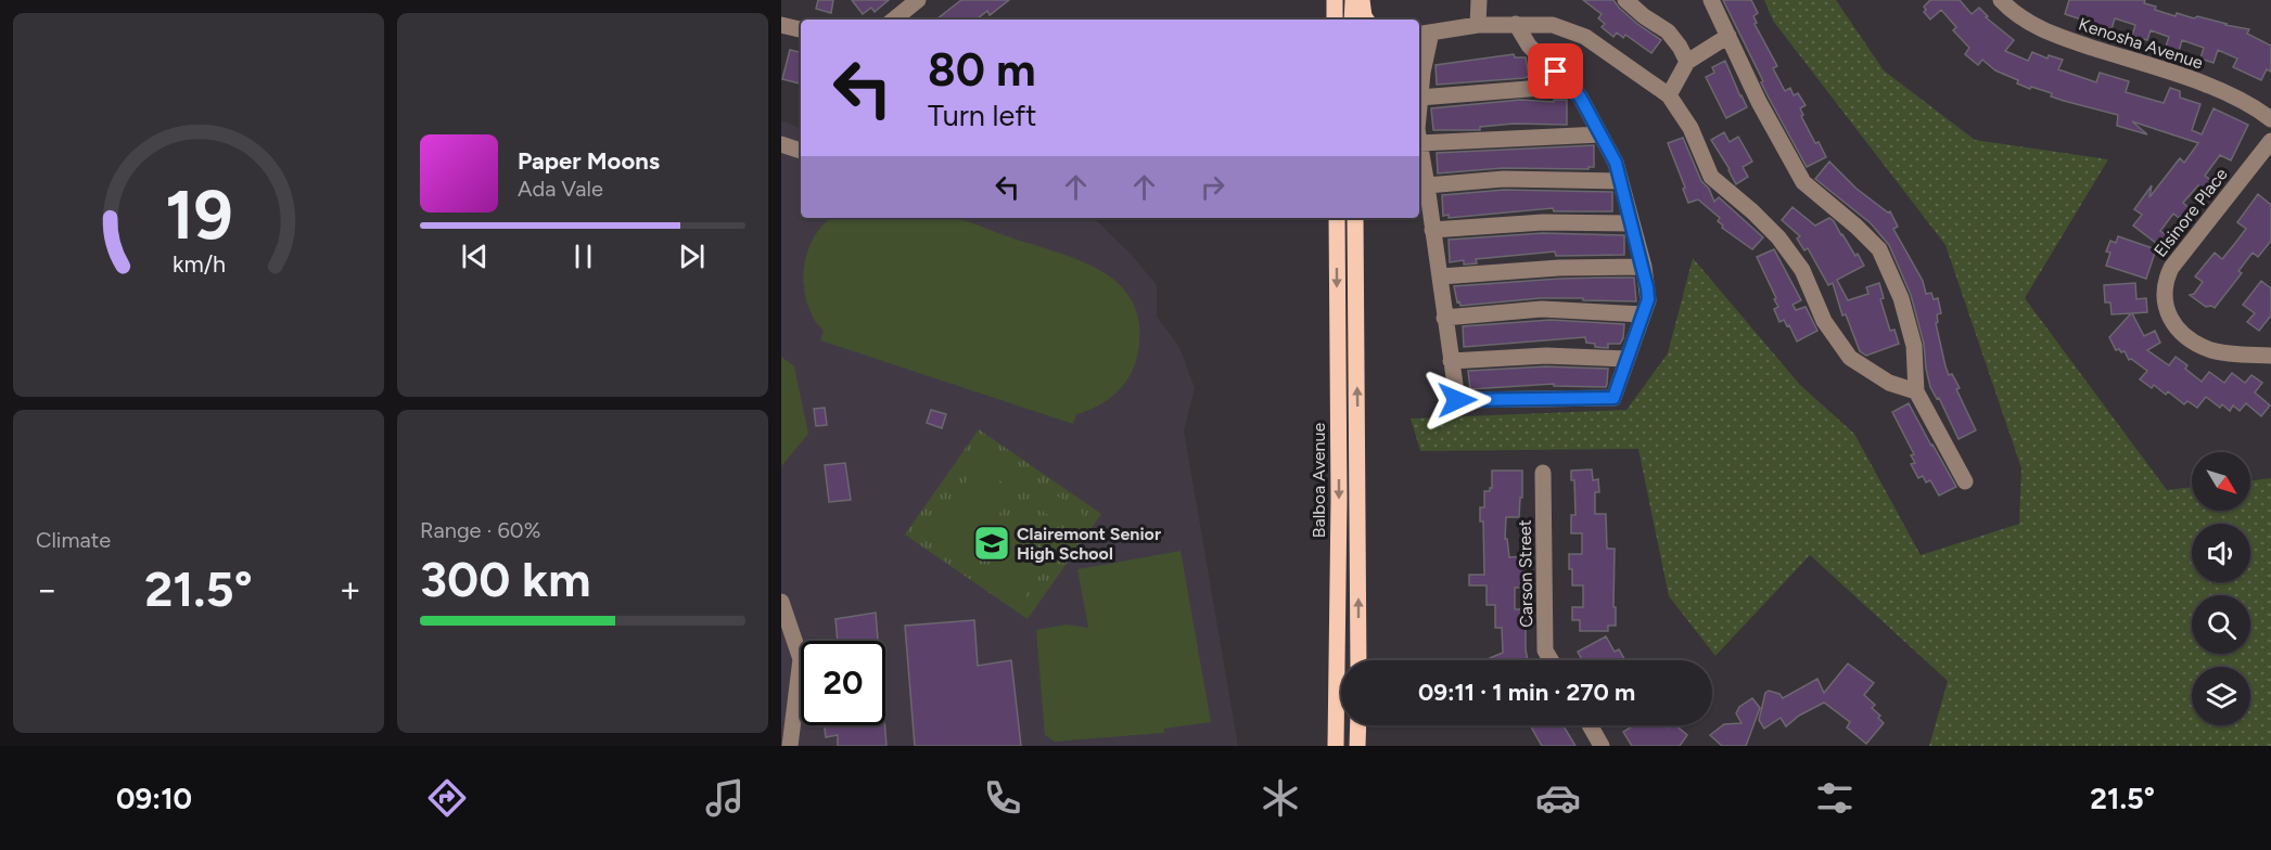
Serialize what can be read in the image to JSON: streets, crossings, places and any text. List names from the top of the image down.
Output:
{
  "streets": {
    "main road": ["Balboa Avenue"],
    "street": ["Kenosha Avenue", "Elsinore Place", "Carson Street"]
  },
  "places": {
    "school or university": ["Clairemont Senior High School"]
  },
  "north": "bottom right",
  "page": {
    "turn": ["80 m", "Turn left"],
    "song": ["Paper Moons", "Ada Vale"],
    "tile": [
      "Climate",
      ["Range · 60%", "300 km"]
    ],
    "heat": ["−", "21.5°", "+"],
    "limit": "20",
    "trip": "09:11 · 1 min · 270 m",
    "tabs": ["09:10", "21.5°"],
    "gauge": ["19", "km/h"]
  }
}
